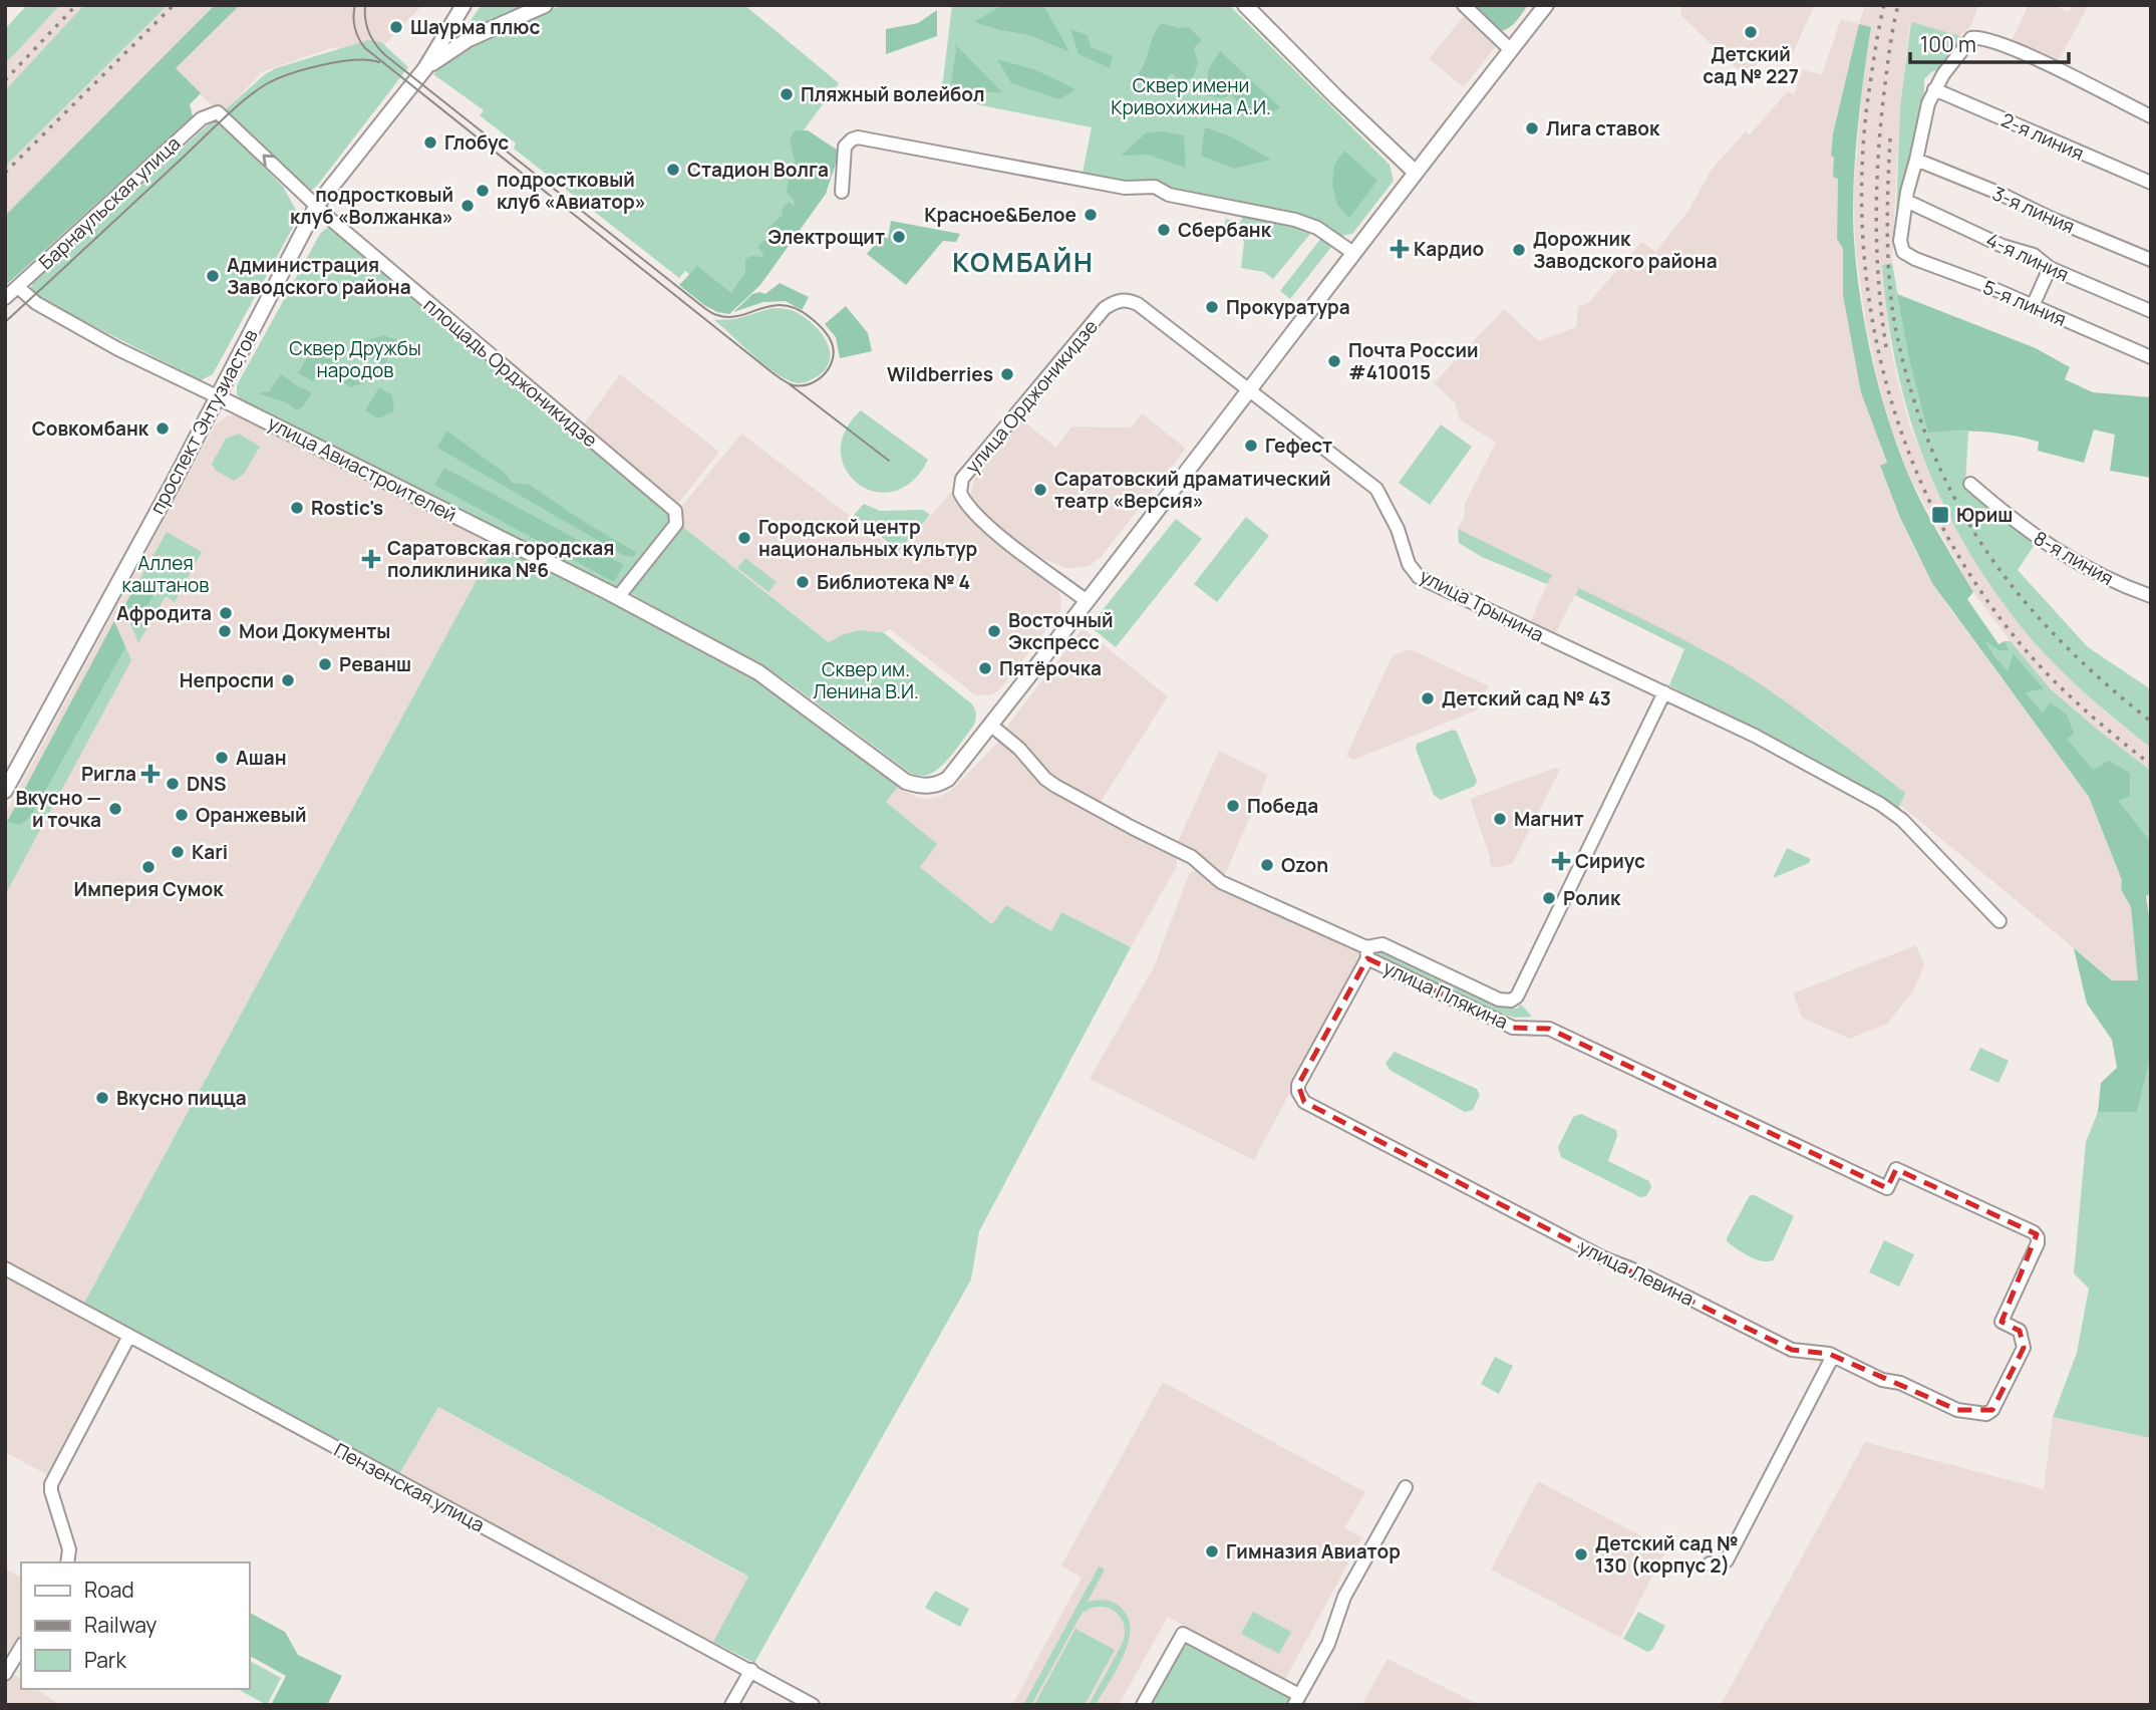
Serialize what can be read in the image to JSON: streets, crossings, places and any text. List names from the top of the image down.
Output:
{
  "streets": {
    "main road": ["проспект Энтузиастов", "улица Авиастроителей"],
    "street": [
      "2-я линия",
      "Барнаульская улица",
      "3-я линия",
      "4-я линия",
      "5-я линия",
      "площадь Орджоникидзе",
      "улица Орджоникидзе",
      "8-я линия",
      "улица Трынина",
      "улица Плякина",
      "улица Левина",
      "Пензенская улица"
    ]
  },
  "crossings": [
    ["Барнаульская улица", "площадь Орджоникидзе"],
    ["Барнаульская улица", "улица Авиастроителей"],
    ["4-я линия", "5-я линия"],
    ["площадь Орджоникидзе", "проспект Энтузиастов"],
    ["площадь Орджоникидзе", "улица Авиастроителей"],
    ["улица Орджоникидзе", "улица Трынина"],
    ["проспект Энтузиастов", "улица Авиастроителей"],
    ["улица Авиастроителей", "улица Плякина"],
    ["улица Плякина", "улица Левина"]
  ],
  "districts": ["КОМБАЙН"],
  "parks": [
    "Сквер имени Кривохижина А.И.",
    "Сквер Дружбы народов",
    "Аллея каштанов",
    "Сквер им. Ленина В.И."
  ],
  "places": {
    "other": [
      "Шаурма плюс",
      "Детский сад № 227",
      "Пляжный волейбол",
      "Лига ставок",
      "Глобус",
      "Стадион Волга",
      "подростковый клуб «Авиатор»",
      "подростковый клуб «Волжанка»",
      "Красное&Белое",
      "Сбербанк",
      "Электрощит",
      "Дорожник Заводского района",
      "Администрация Заводского района",
      "Прокуратура",
      "Почта России #410015",
      "Wildberries",
      "Совкомбанк",
      "Гефест",
      "Саратовский драматический театр «Версия»",
      "Rostic's",
      "Городской центр национальных культур",
      "Библиотека № 4",
      "Афродита",
      "Мои Документы",
      "Восточный Экспресс",
      "Реванш",
      "Пятёрочка",
      "Непроспи",
      "Детский сад № 43",
      "Ашан",
      "DNS",
      "Победа",
      "Вкусно — и точка",
      "Оранжевый",
      "Магнит",
      "Kari",
      "Ozon",
      "Империя Сумок",
      "Ролик",
      "Вкусно пицца",
      "Гимназия Авиатор",
      "Детский сад № 130 (корпус 2)"
    ],
    "health": [
      "Кардио",
      "Саратовская городская поликлиника №6",
      "Ригла",
      "Сириус"
    ],
    "transit": ["Юриш"]
  },
  "legend": ["Road", "Railway", "Park"],
  "scale_bar": "100 m"
}
